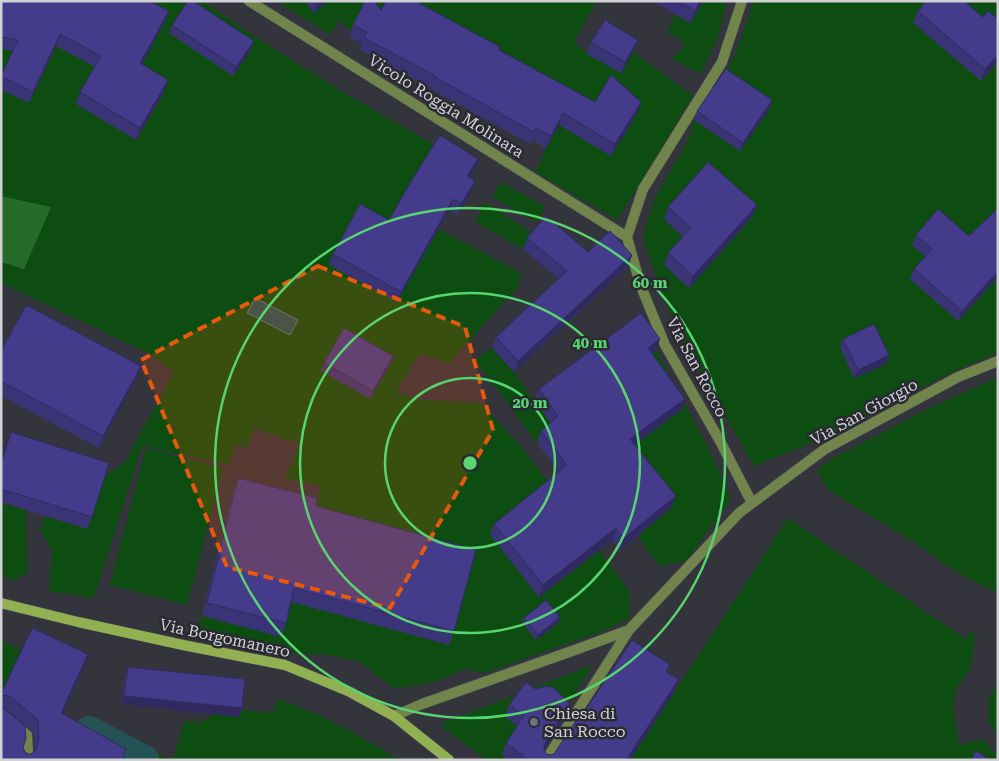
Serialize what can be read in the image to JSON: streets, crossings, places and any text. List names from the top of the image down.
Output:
{
  "streets": {
    "main road": ["Via Borgomanero"],
    "street": ["Vicolo Roggia Molinara", "Via San Rocco", "Via San Giorgio"]
  },
  "crossings": [
    ["Vicolo Roggia Molinara", "Via San Rocco"],
    ["Via San Rocco", "Via San Giorgio"]
  ],
  "places": ["Chiesa di San Rocco"],
  "rings": ["60 m", "40 m", "20 m"]
}
